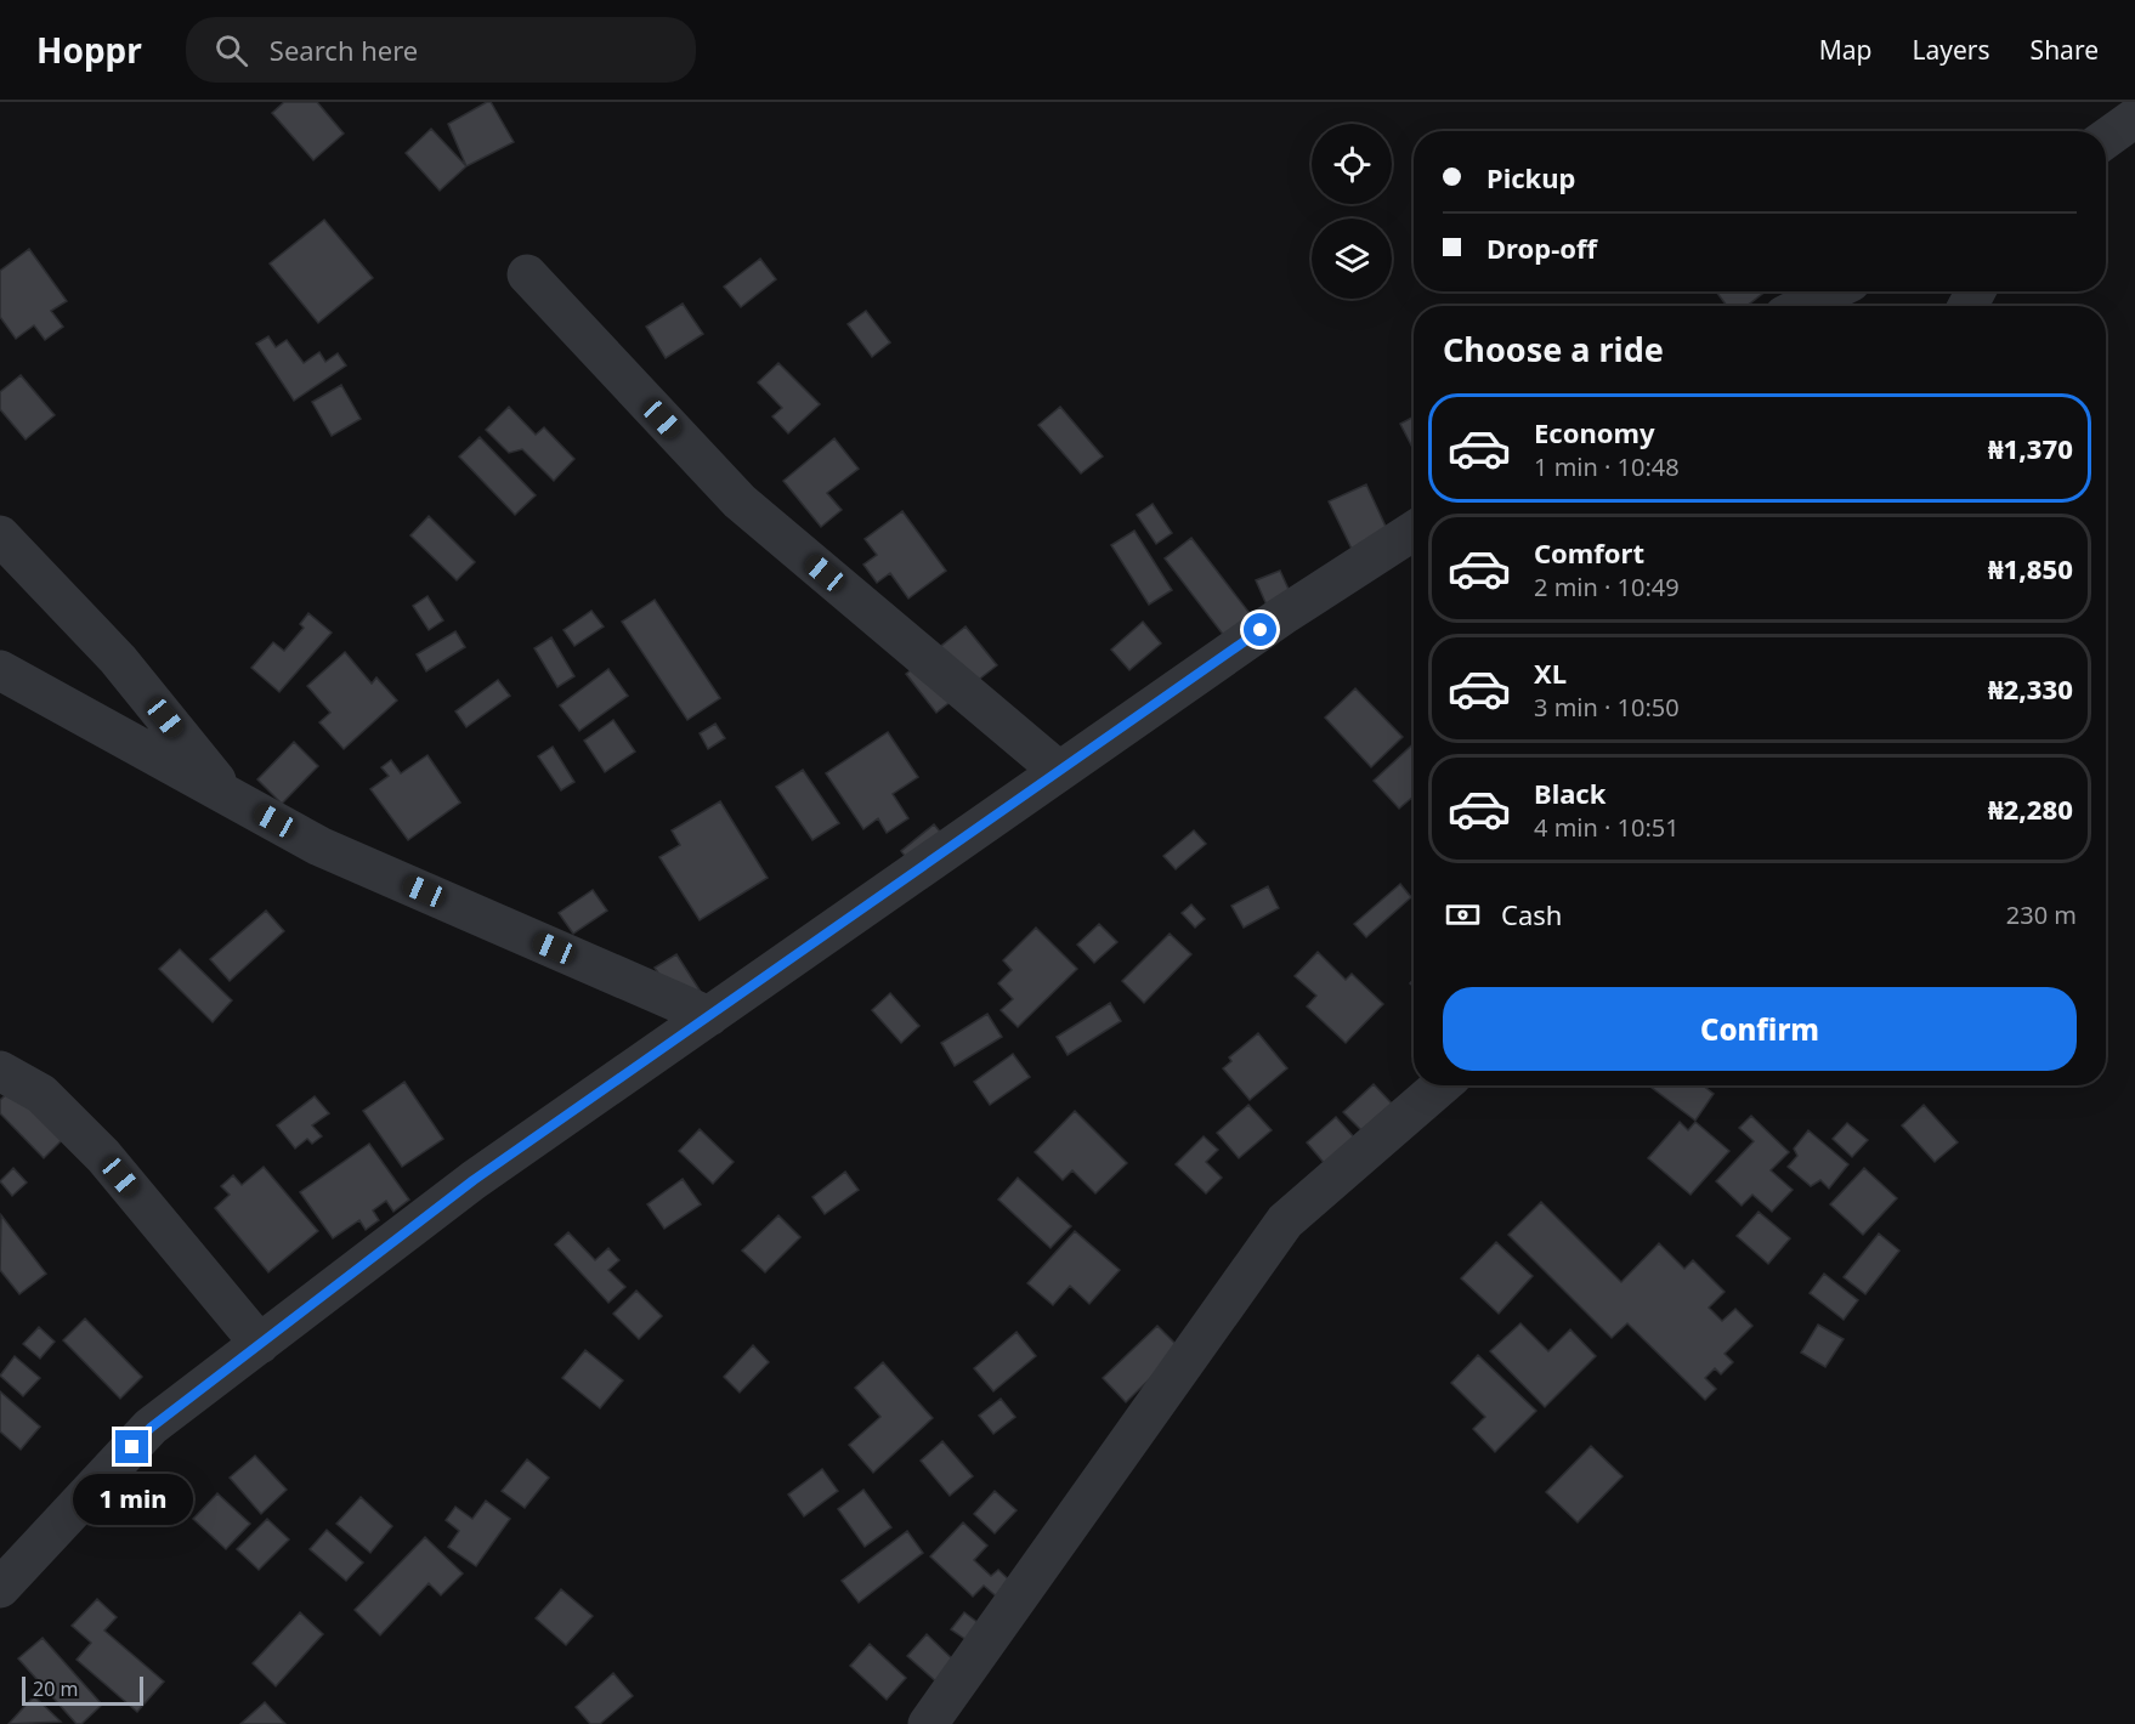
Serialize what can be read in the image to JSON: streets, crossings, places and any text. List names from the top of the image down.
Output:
{
  "scale_bar": "20 m",
  "page": {
    "header": "Hoppr",
    "search": "Search here",
    "nav": ["Map", "Layers", "Share"],
    "banner": ["Pickup", "Drop-off"],
    "heading": "Choose a ride",
    "list": [
      {
        "name": "Economy",
        "note": "1 min · 10:48",
        "value": "₦1,370"
      },
      {
        "name": "Comfort",
        "note": "2 min · 10:49",
        "value": "₦1,850"
      },
      {
        "name": "XL",
        "note": "3 min · 10:50",
        "value": "₦2,330"
      },
      {
        "name": "Black",
        "note": "4 min · 10:51",
        "value": "₦2,280"
      }
    ],
    "pay": ["Cash", "230 m"],
    "buttons": "Confirm",
    "bubble": "1 min",
    "scale": "20 m"
  }
}
